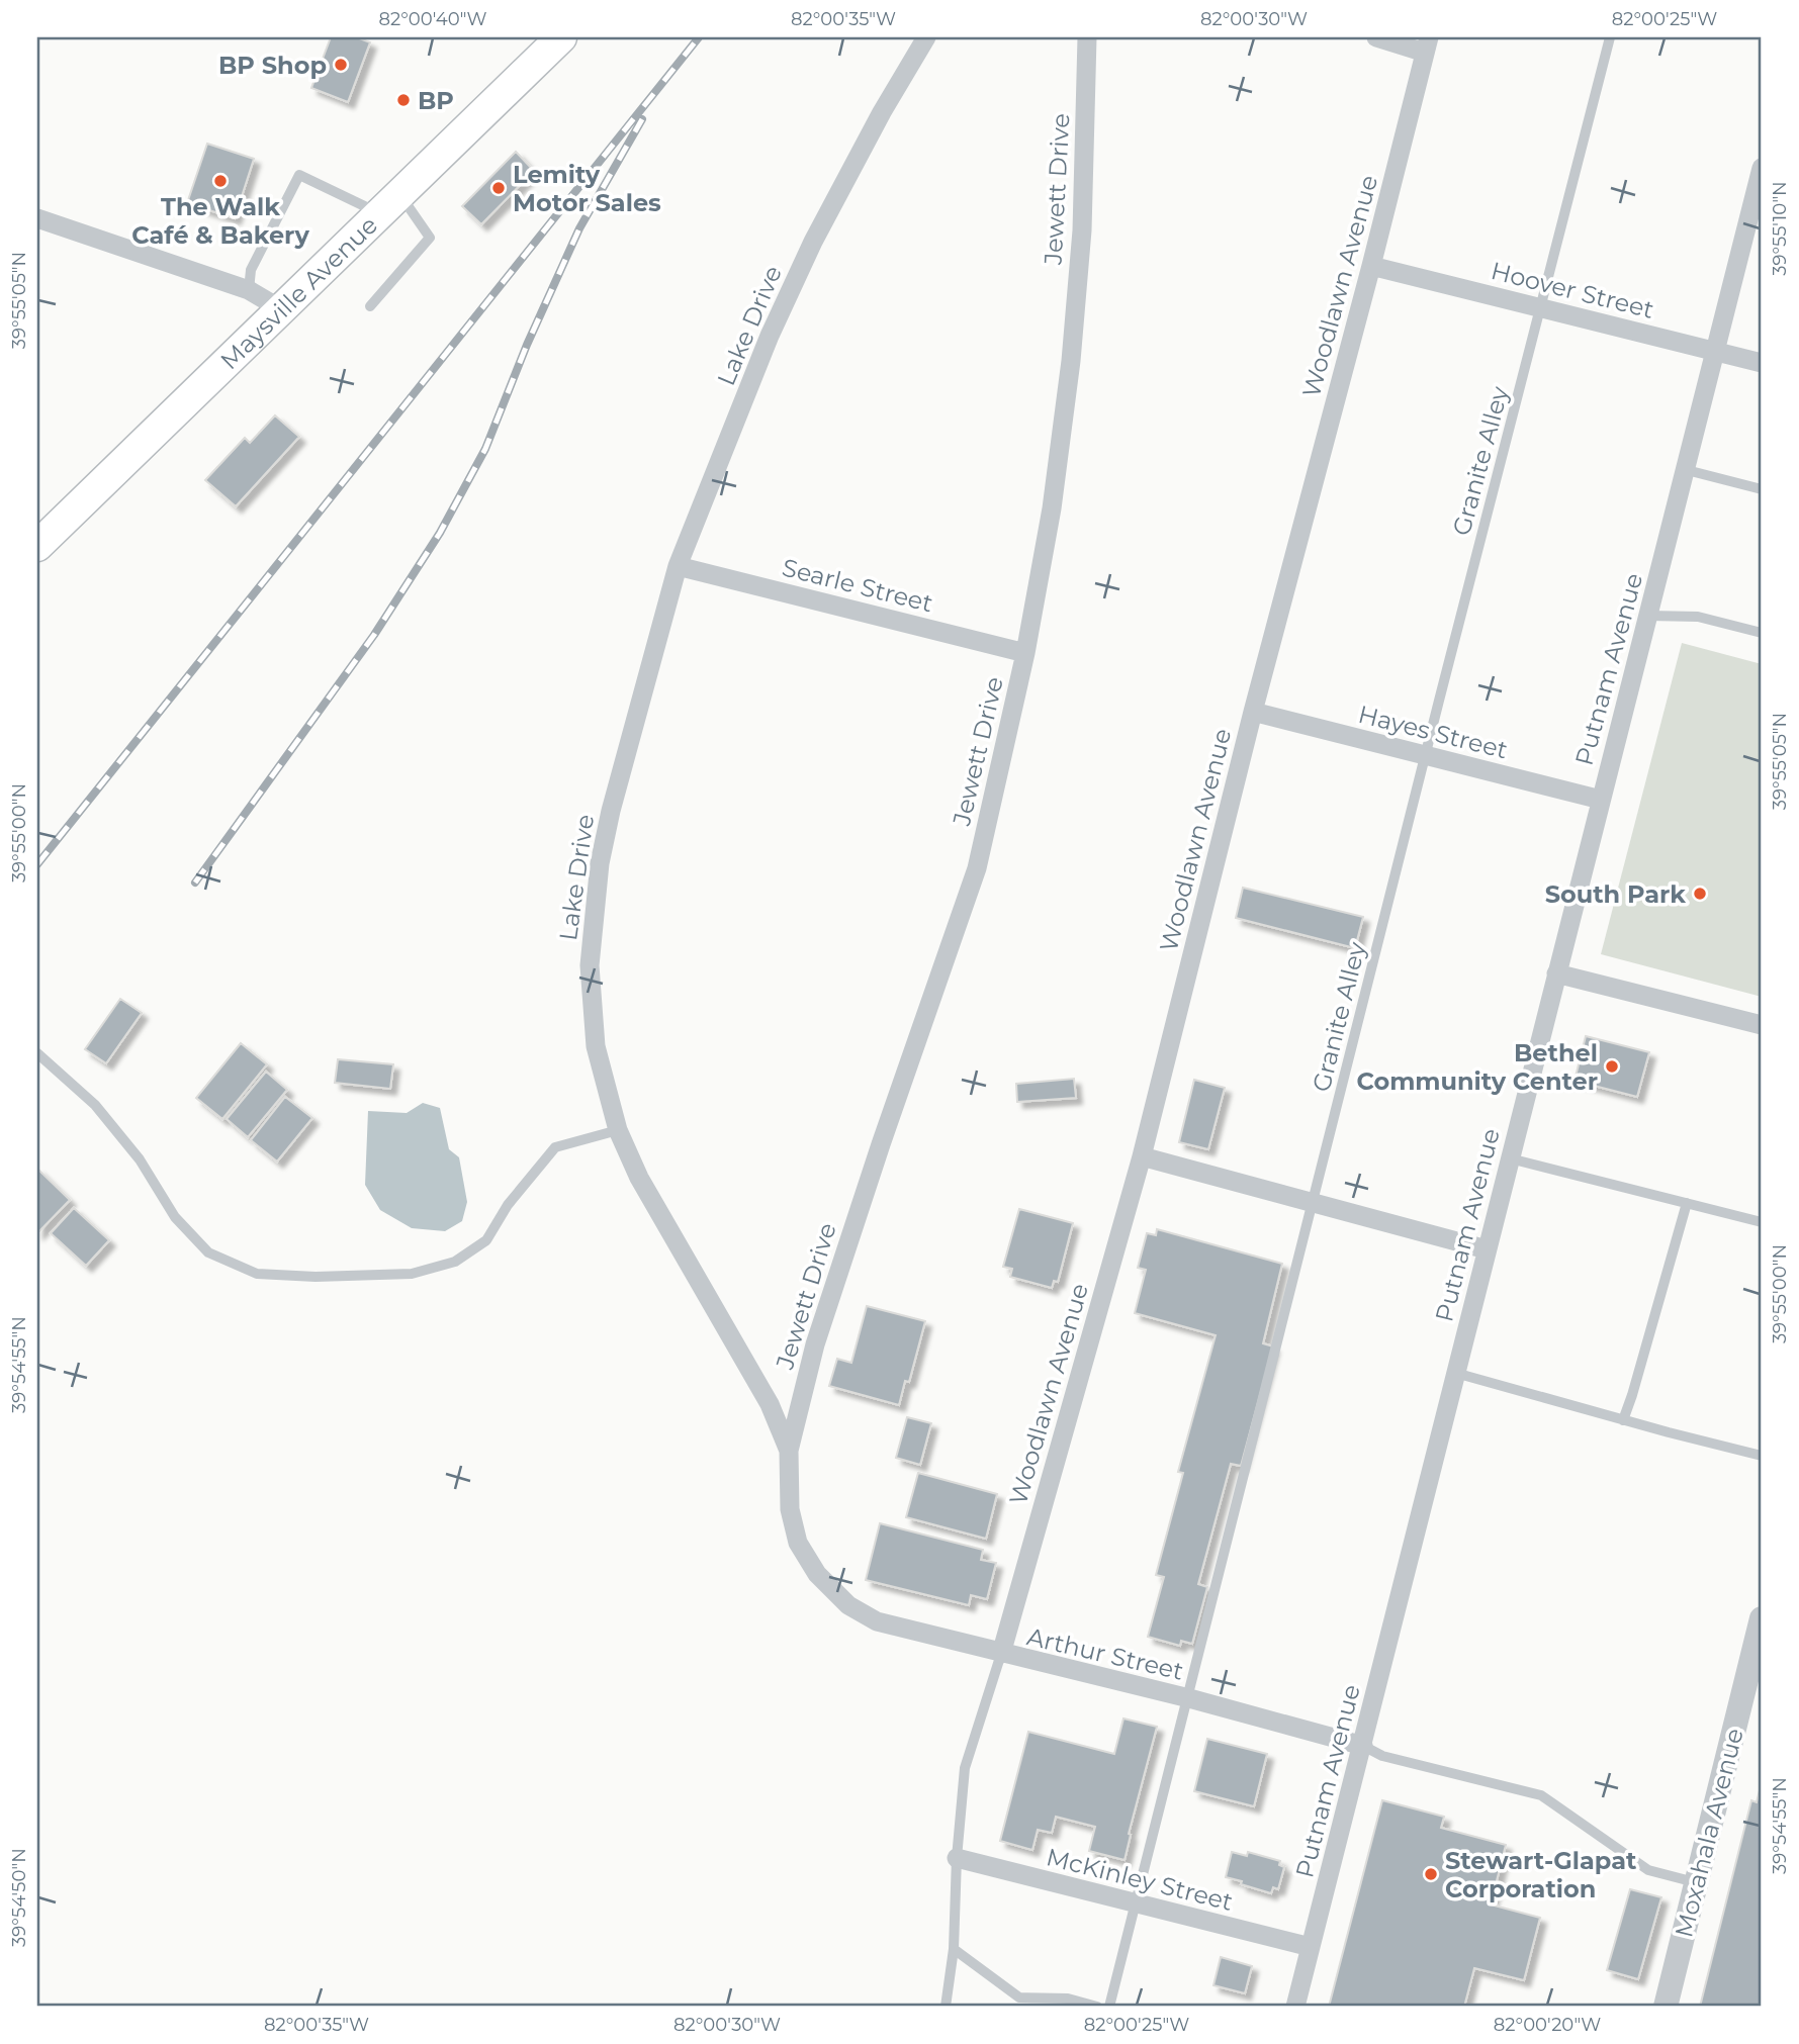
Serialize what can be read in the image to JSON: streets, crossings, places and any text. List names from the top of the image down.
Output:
{
  "streets": {
    "main road": ["Maysville Avenue"],
    "street": [
      "Jewett Drive",
      "Woodlawn Avenue",
      "Hoover Street",
      "Lake Drive",
      "Searle Street",
      "Putnam Avenue",
      "Hayes Street",
      "Arthur Street",
      "Moxahala Avenue",
      "McKinley Street"
    ],
    "lane": ["Granite Alley"]
  },
  "crossings": [
    ["Jewett Drive", "Lake Drive"],
    ["Jewett Drive", "Searle Street"],
    ["Woodlawn Avenue", "Hoover Street"],
    ["Woodlawn Avenue", "Lake Drive"],
    ["Woodlawn Avenue", "Hayes Street"],
    ["Woodlawn Avenue", "Arthur Street"],
    ["Hoover Street", "Granite Alley"],
    ["Hoover Street", "Putnam Avenue"],
    ["Lake Drive", "Searle Street"],
    ["Lake Drive", "Arthur Street"],
    ["Granite Alley", "Hayes Street"],
    ["Granite Alley", "Arthur Street"],
    ["Granite Alley", "McKinley Street"],
    ["Putnam Avenue", "Hayes Street"],
    ["Putnam Avenue", "Arthur Street"],
    ["Putnam Avenue", "McKinley Street"]
  ],
  "places": [
    "BP Shop",
    "BP",
    "The Walk Café & Bakery",
    "Lemity Motor Sales",
    "South Park",
    "Bethel Community Center",
    "Stewart-Glapat Corporation"
  ],
  "coordinates": [
    "82°00'40\"W",
    "82°00'35\"W",
    "82°00'30\"W",
    "82°00'25\"W",
    "39°55'10\"N",
    "39°55'05\"N",
    "39°55'00\"N",
    "39°54'55\"N",
    "39°54'50\"N",
    "82°00'20\"W"
  ]
}
